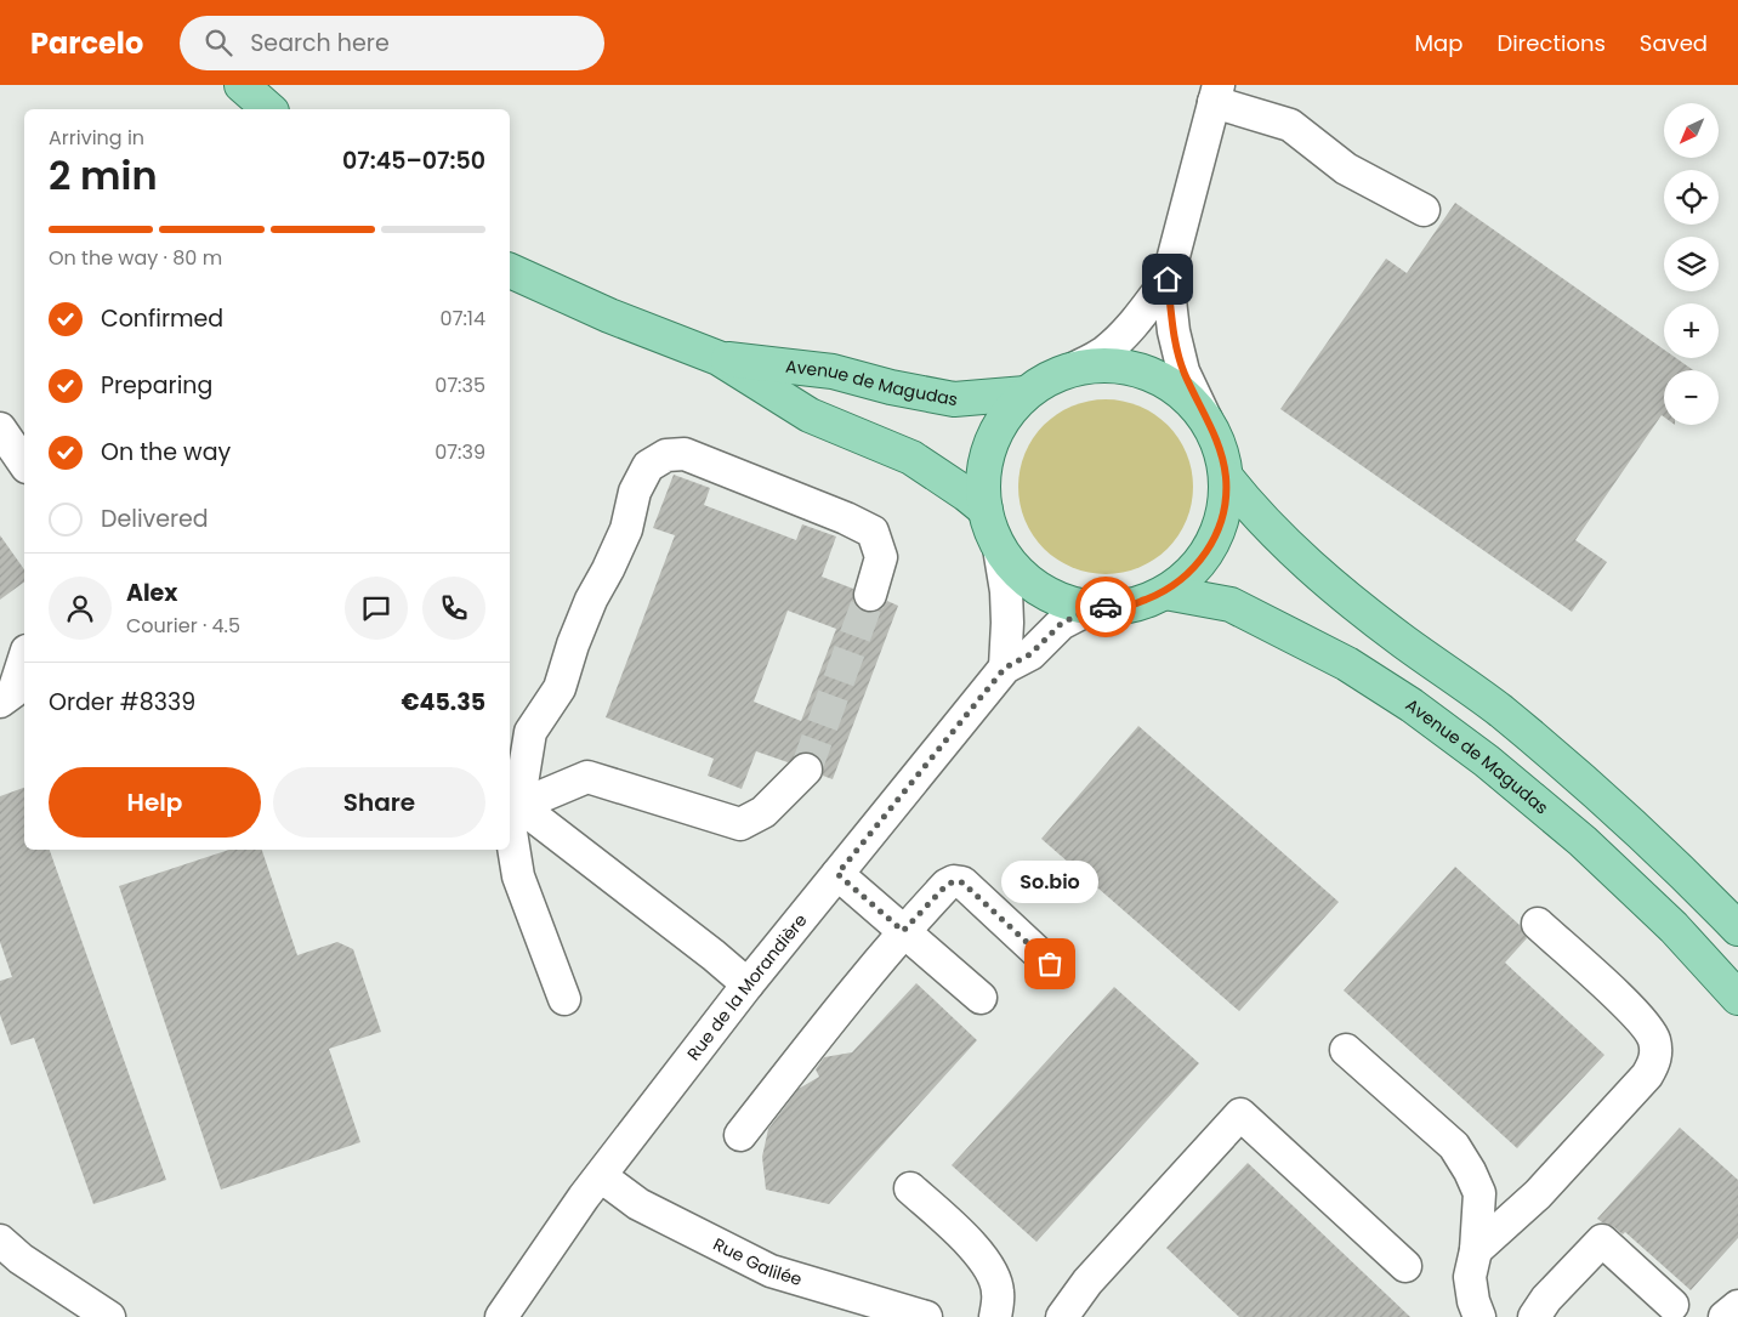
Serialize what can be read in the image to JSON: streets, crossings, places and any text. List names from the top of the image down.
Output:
{
  "streets": {
    "main road": ["Avenue de Magudas"],
    "street": ["Rue de la Morandière", "Rue Galilée"]
  },
  "crossings": [
    ["Rue de la Morandière", "Rue Galilée"]
  ],
  "places": ["So.bio"],
  "north": "bottom left",
  "page": {
    "header": "Parcelo",
    "search": "Search here",
    "nav": ["Map", "Directions", "Saved"],
    "map_buttons": ["+", "−"],
    "heading": ["2 min", "Arriving in", "07:45–07:50"],
    "panel": [
      "Alex",
      "Courier · 4.5",
      "Order #8339",
      "€45.35"
    ],
    "bar": "On the way · 80 m",
    "list": [
      ["Confirmed", "07:14"],
      ["Preparing", "07:35"],
      ["On the way", "07:39"],
      "Delivered"
    ],
    "buttons": ["Help", "Share"],
    "bubble": "So.bio"
  }
}
